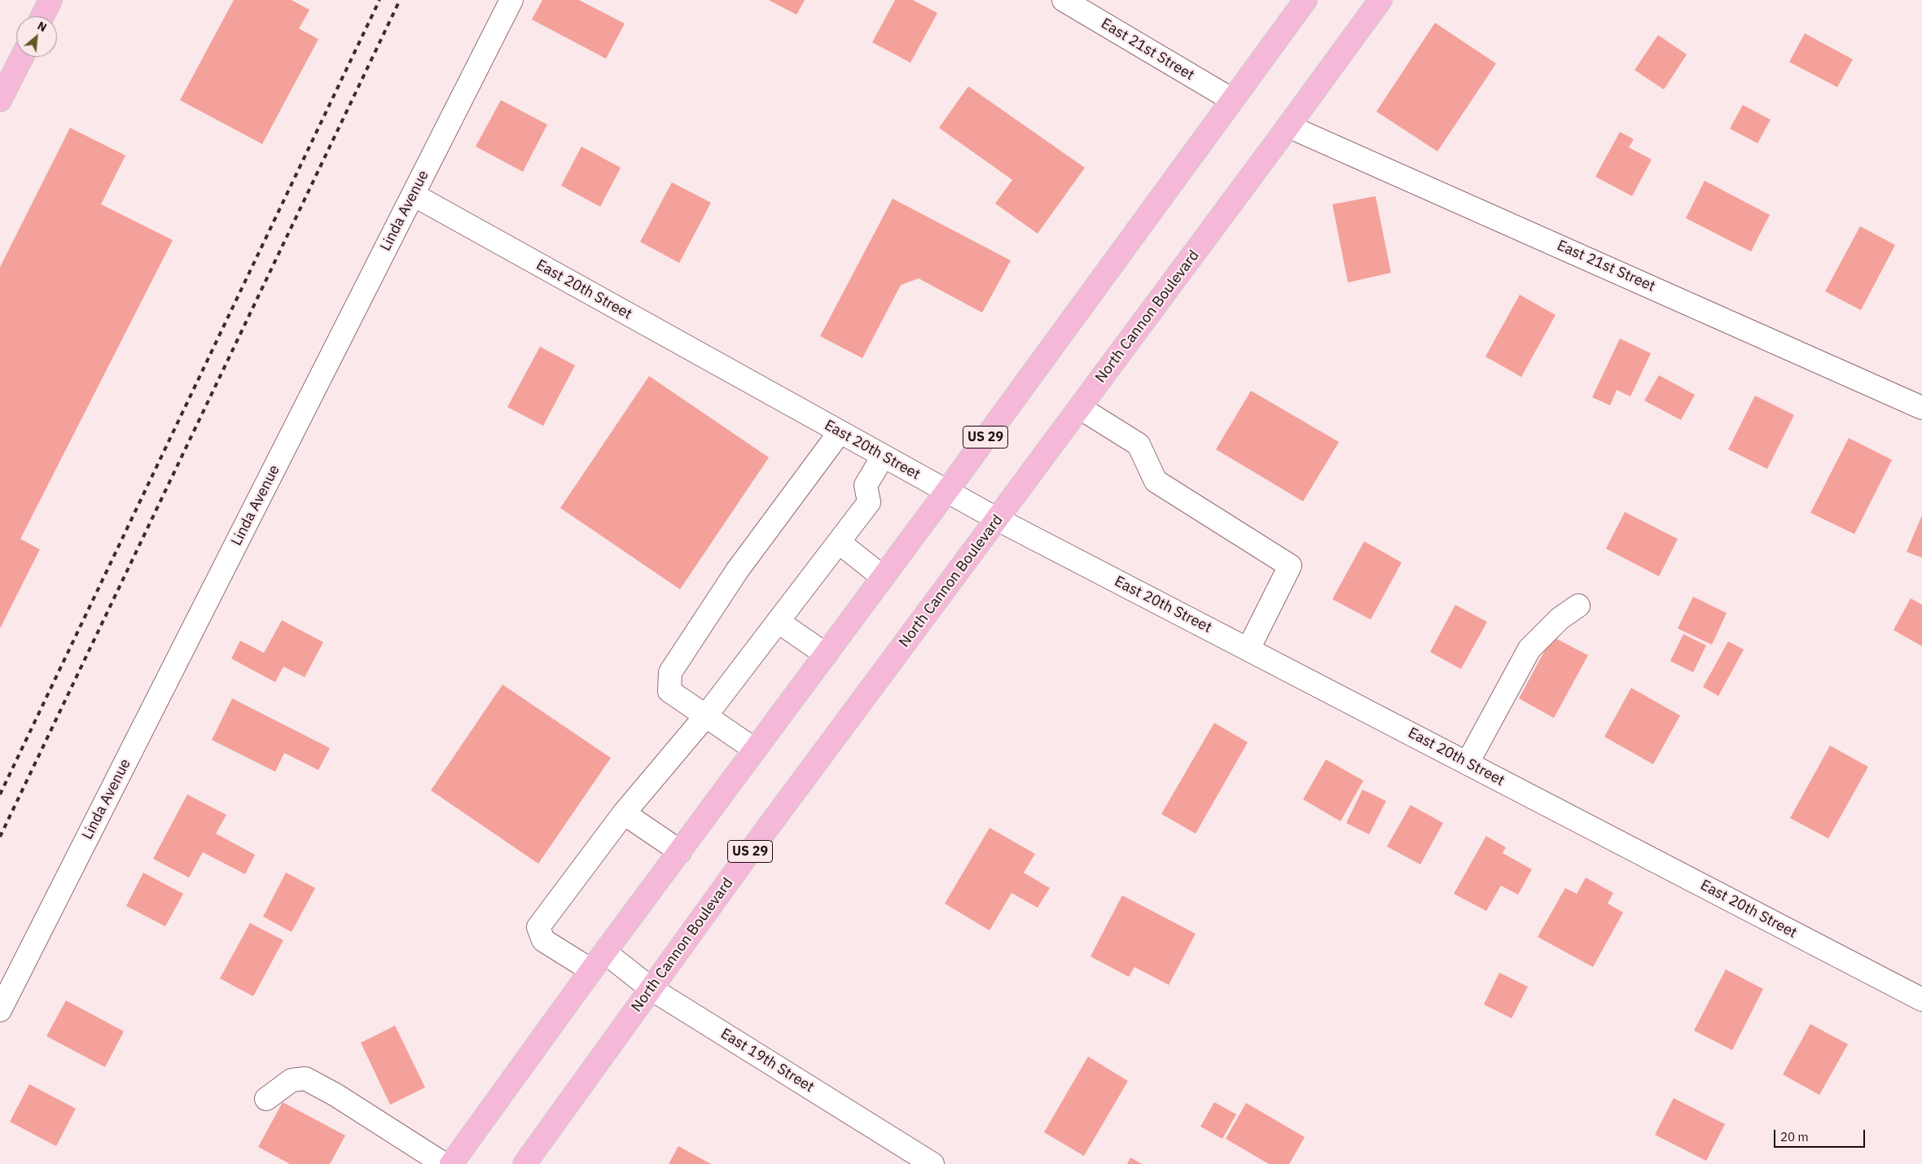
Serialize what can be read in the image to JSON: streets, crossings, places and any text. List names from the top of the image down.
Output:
{
  "streets": {
    "main road": ["North Cannon Boulevard", "US 29"],
    "street": [
      "East 21st Street",
      "Linda Avenue",
      "East 20th Street",
      "East 19th Street"
    ]
  },
  "crossings": [
    ["East 21st Street", "North Cannon Boulevard"],
    ["East 21st Street", "US 29"],
    ["Linda Avenue", "East 20th Street"],
    ["East 20th Street", "North Cannon Boulevard"],
    ["East 20th Street", "US 29"],
    ["North Cannon Boulevard", "East 19th Street"],
    ["US 29", "East 19th Street"]
  ],
  "scale_bar": "20 m",
  "north": "top right"
}
